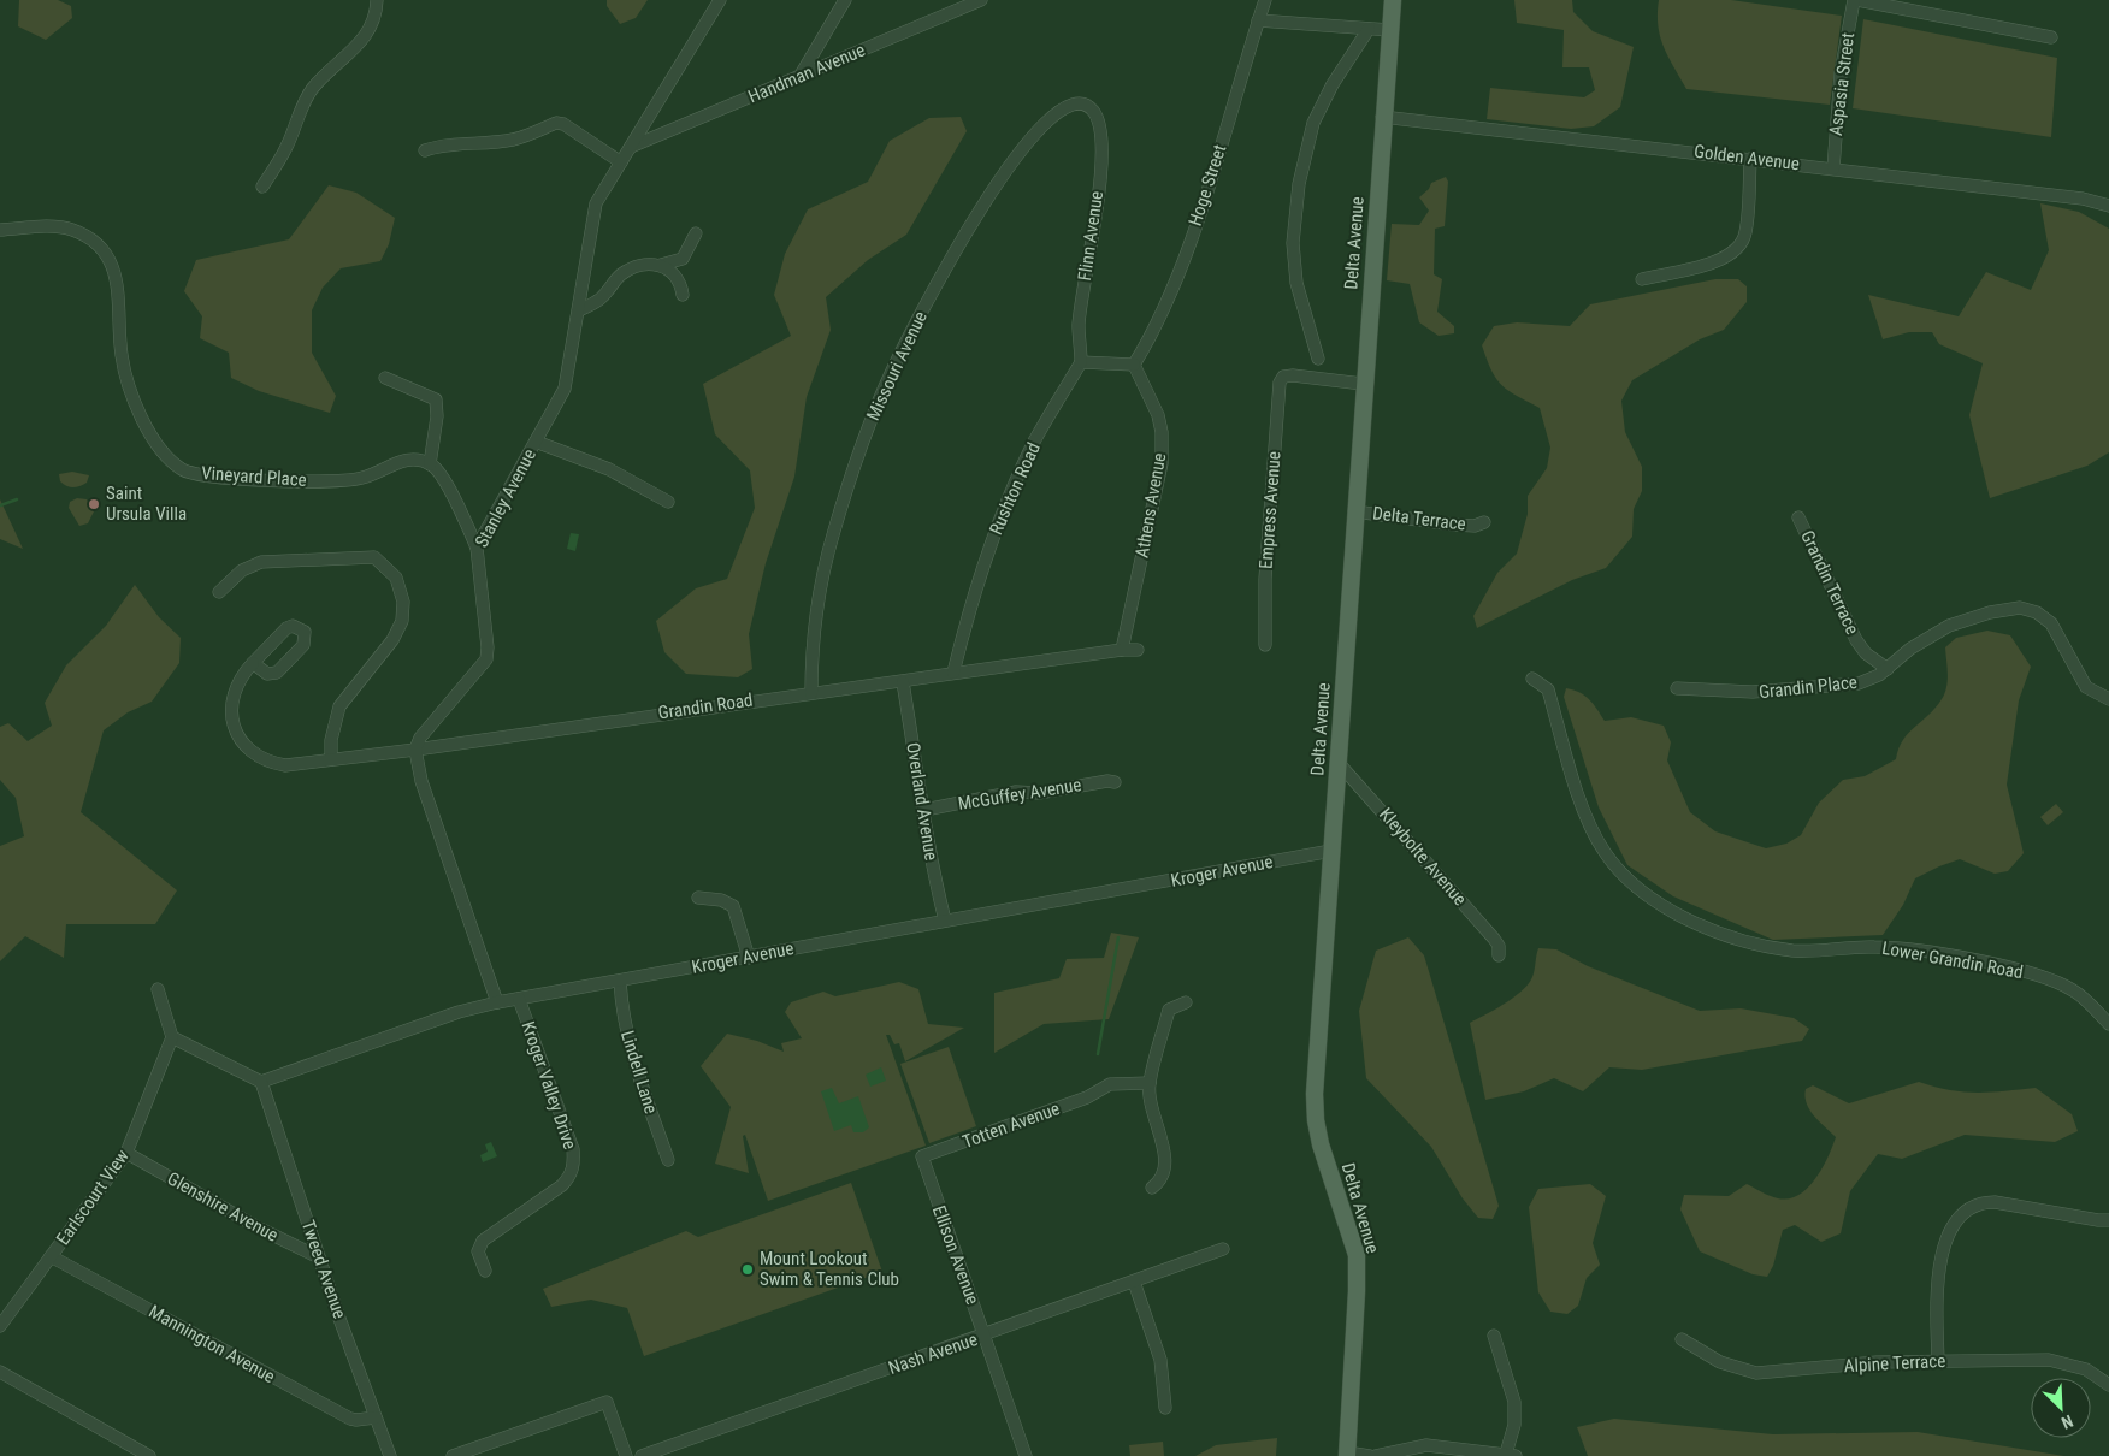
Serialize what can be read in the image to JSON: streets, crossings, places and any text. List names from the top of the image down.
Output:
{
  "streets": {
    "main road": ["Delta Avenue"],
    "street": [
      "Handman Avenue",
      "Aspasia Street",
      "Golden Avenue",
      "Hoge Street",
      "Flinn Avenue",
      "Missouri Avenue",
      "Vineyard Place",
      "Rushton Road",
      "Stanley Avenue",
      "Athens Avenue",
      "Empress Avenue",
      "Delta Terrace",
      "Grandin Terrace",
      "Grandin Place",
      "Grandin Road",
      "McGuffey Avenue",
      "Overland Avenue",
      "Kleybolte Avenue",
      "Kroger Avenue",
      "Lower Grandin Road",
      "Lindell Lane",
      "Kroger Valley Drive",
      "Totten Avenue",
      "Earlscourt View",
      "Glenshire Avenue",
      "Ellison Avenue",
      "Tweed Avenue",
      "Mannington Avenue",
      "Nash Avenue",
      "Alpine Terrace"
    ]
  },
  "crossings": [
    ["Handman Avenue", "Stanley Avenue"],
    ["Aspasia Street", "Golden Avenue"],
    ["Golden Avenue", "Delta Avenue"],
    ["Hoge Street", "Athens Avenue"],
    ["Flinn Avenue", "Missouri Avenue"],
    ["Flinn Avenue", "Rushton Road"],
    ["Delta Avenue", "Empress Avenue"],
    ["Delta Avenue", "Delta Terrace"],
    ["Delta Avenue", "Kleybolte Avenue"],
    ["Delta Avenue", "Kroger Avenue"],
    ["Missouri Avenue", "Grandin Road"],
    ["Rushton Road", "Grandin Road"],
    ["Stanley Avenue", "Grandin Road"],
    ["Athens Avenue", "Grandin Road"],
    ["Grandin Terrace", "Grandin Place"],
    ["Grandin Road", "Overland Avenue"],
    ["McGuffey Avenue", "Overland Avenue"],
    ["Overland Avenue", "Kroger Avenue"],
    ["Kroger Avenue", "Lindell Lane"],
    ["Kroger Avenue", "Kroger Valley Drive"],
    ["Kroger Avenue", "Tweed Avenue"],
    ["Totten Avenue", "Ellison Avenue"],
    ["Earlscourt View", "Glenshire Avenue"],
    ["Earlscourt View", "Mannington Avenue"],
    ["Glenshire Avenue", "Tweed Avenue"],
    ["Ellison Avenue", "Nash Avenue"],
    ["Tweed Avenue", "Mannington Avenue"]
  ],
  "places": ["Saint Ursula Villa", "Mount Lookout Swim & Tennis Club"],
  "north": "bottom right"
}
